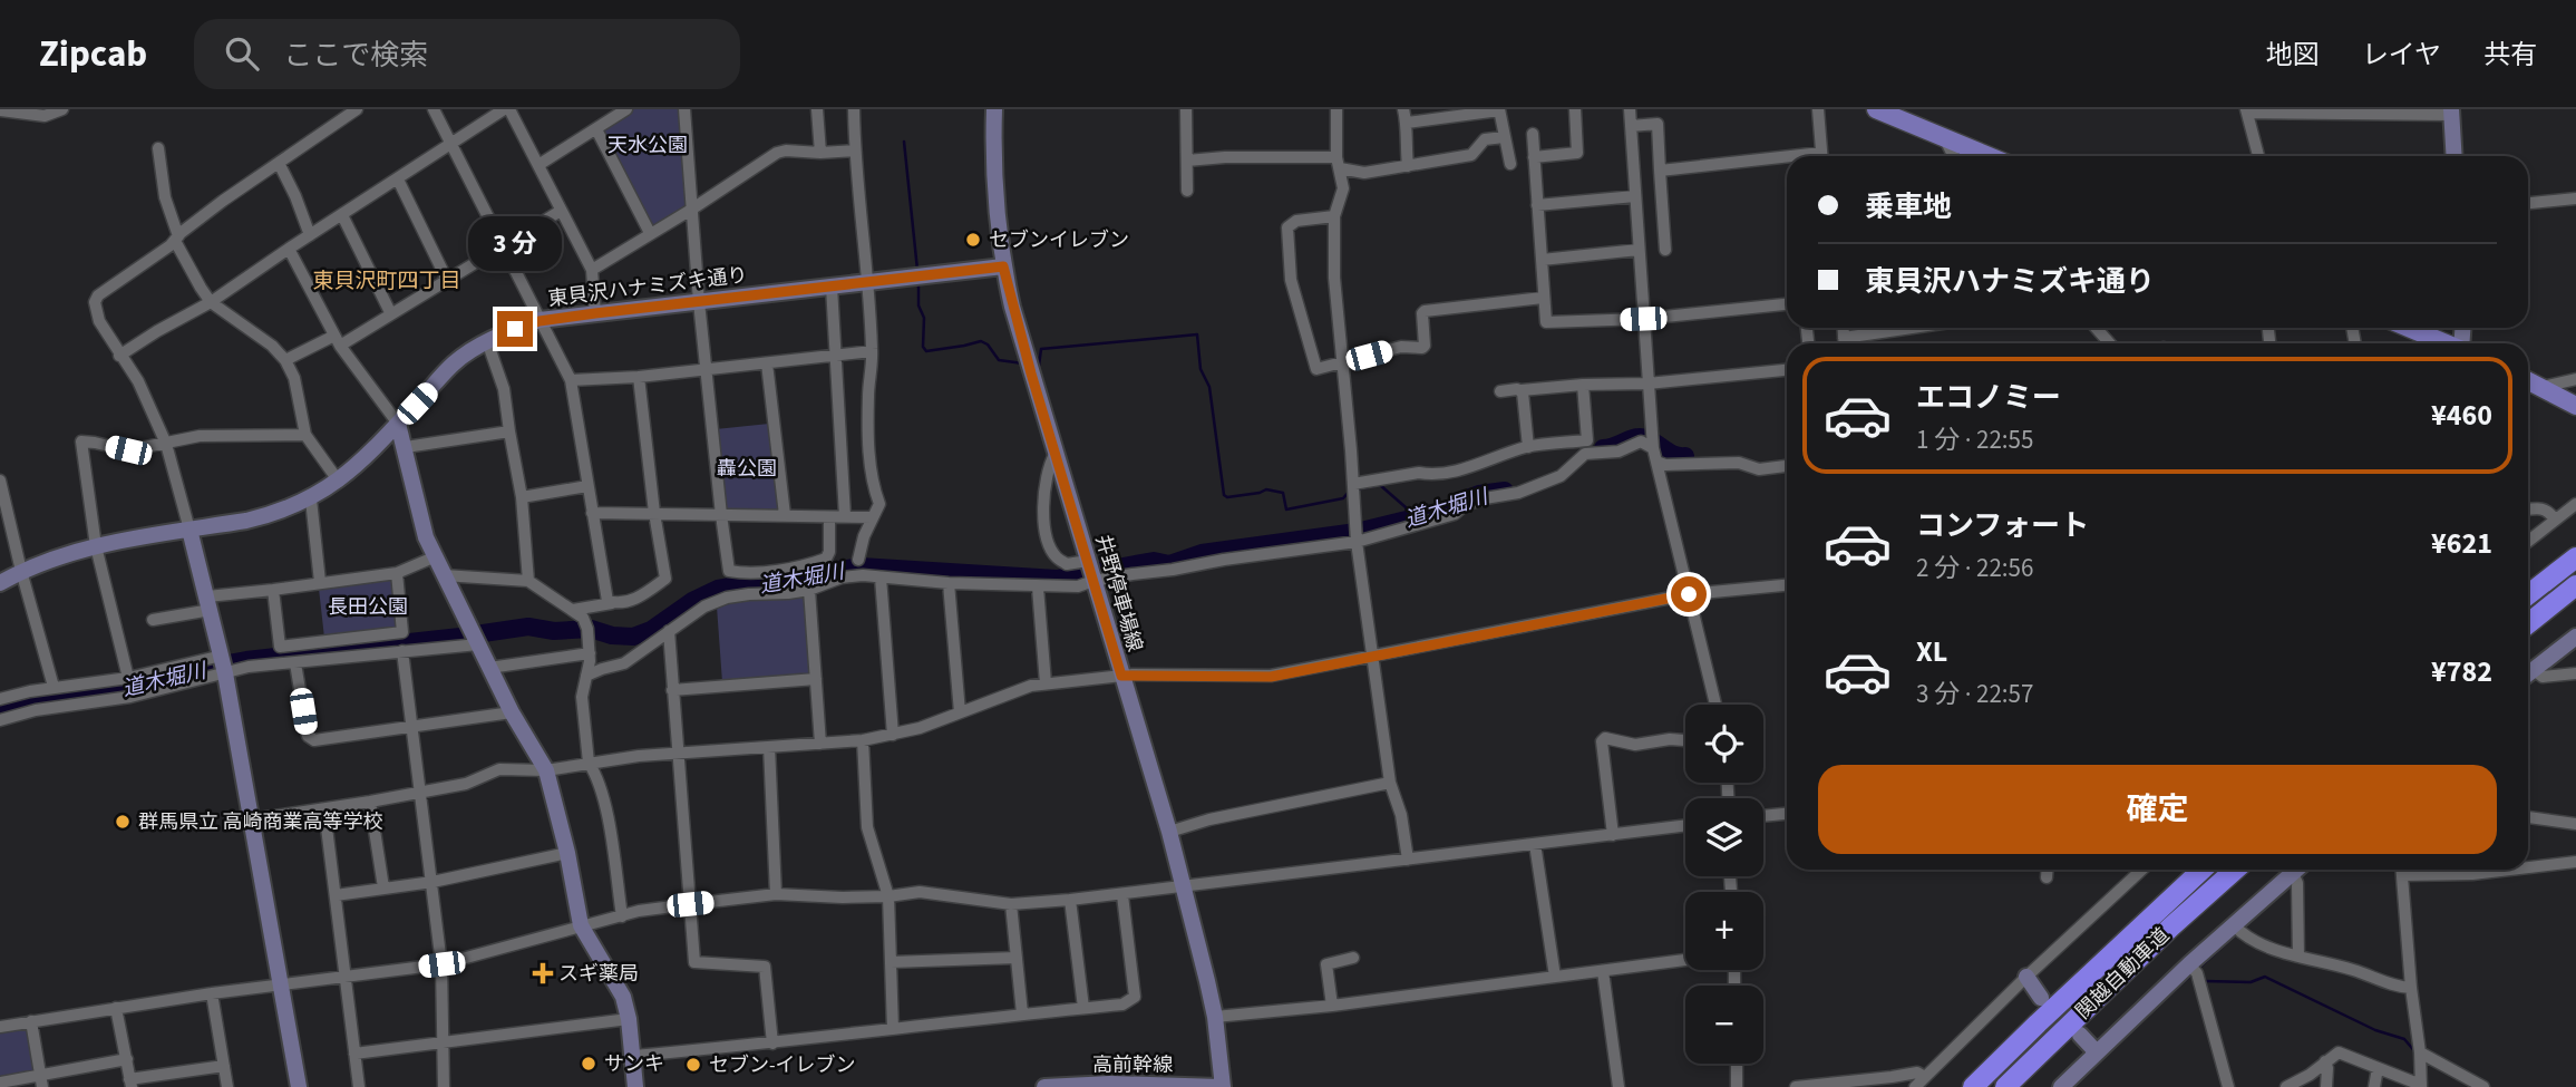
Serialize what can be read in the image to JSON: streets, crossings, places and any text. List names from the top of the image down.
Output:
{
  "streets": {
    "highway": ["関越自動車道"],
    "street": ["東貝沢ハナミズキ通り", "井野停車場線", "高前幹線"]
  },
  "crossings": [
    ["東貝沢ハナミズキ通り", "井野停車場線"],
    ["井野停車場線", "高前幹線"]
  ],
  "districts": ["東貝沢町四丁目"],
  "water": ["道木堀川"],
  "parks": ["天水公園", "轟公園", "長田公園"],
  "places": {
    "other": [
      "セブンイレブン",
      "群馬県立 高崎商業高等学校",
      "サンキ",
      "セブン-イレブン"
    ],
    "health": ["スギ薬局"]
  },
  "page": {
    "header": "Zipcab",
    "search": "ここで検索",
    "nav": ["地図", "レイヤ", "共有"],
    "banner": ["乗車地", "東貝沢ハナミズキ通り"],
    "bubble": "3 分",
    "list": [
      {
        "name": "エコノミー",
        "note": "1 分 · 22:55",
        "value": "¥460"
      },
      {
        "name": "コンフォート",
        "note": "2 分 · 22:56",
        "value": "¥621"
      },
      {
        "name": "XL",
        "note": "3 分 · 22:57",
        "value": "¥782"
      }
    ],
    "map_buttons": ["+", "−"],
    "buttons": "確定"
  }
}
